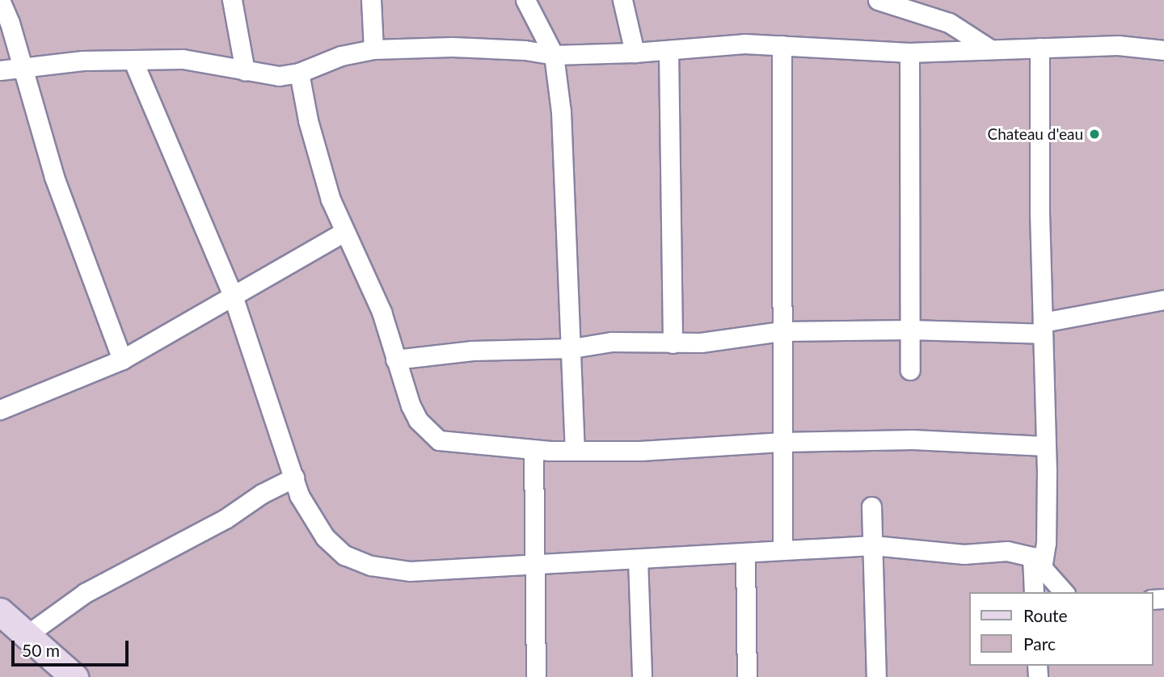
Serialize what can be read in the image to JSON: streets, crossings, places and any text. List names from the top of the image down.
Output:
{
  "places": ["Chateau d'eau"],
  "legend": ["Route", "Parc"],
  "scale_bar": "50 m"
}
